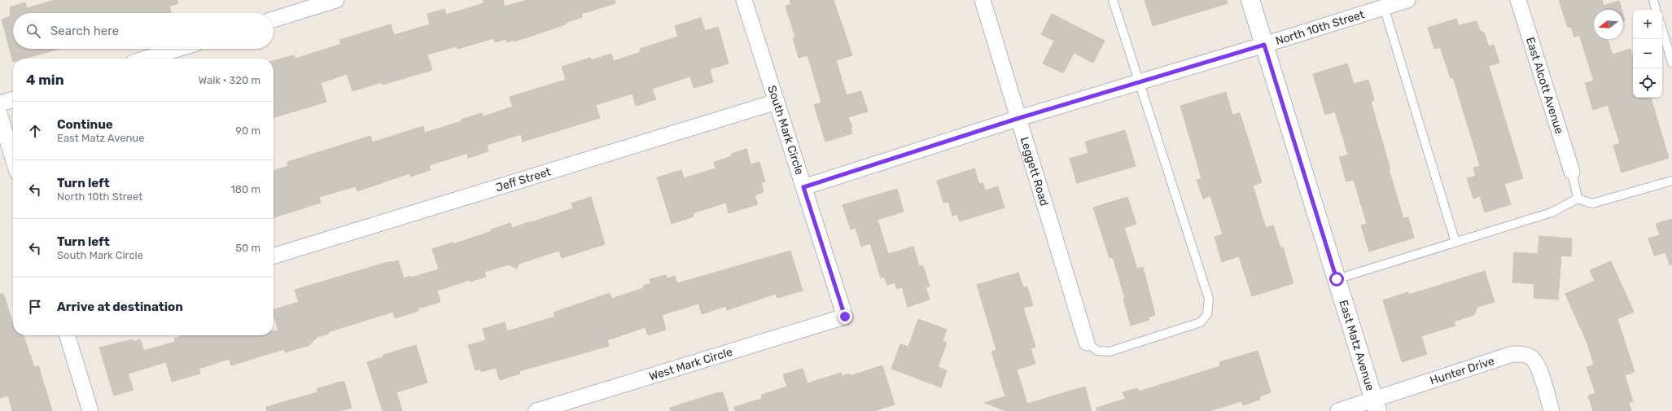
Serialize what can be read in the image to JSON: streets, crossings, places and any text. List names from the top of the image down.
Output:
{
  "streets": {
    "street": [
      "North 10th Street",
      "East Alcott Avenue",
      "South Mark Circle",
      "Leggett Road",
      "Jeff Street",
      "East Matz Avenue",
      "West Mark Circle",
      "Hunter Drive"
    ]
  },
  "crossings": [
    ["North 10th Street", "South Mark Circle"],
    ["North 10th Street", "Leggett Road"],
    ["North 10th Street", "East Matz Avenue"],
    ["South Mark Circle", "Jeff Street"],
    ["South Mark Circle", "West Mark Circle"],
    ["East Matz Avenue", "Hunter Drive"]
  ],
  "north": "left",
  "page": {
    "map_buttons": ["+", "−"],
    "search": "Search here",
    "heading": ["4 min", "Walk · 320 m"],
    "list": [
      ["Continue", "East Matz Avenue", "90 m"],
      ["Turn left", "North 10th Street", "180 m"],
      ["Turn left", "South Mark Circle", "50 m"],
      "Arrive at destination"
    ]
  }
}
